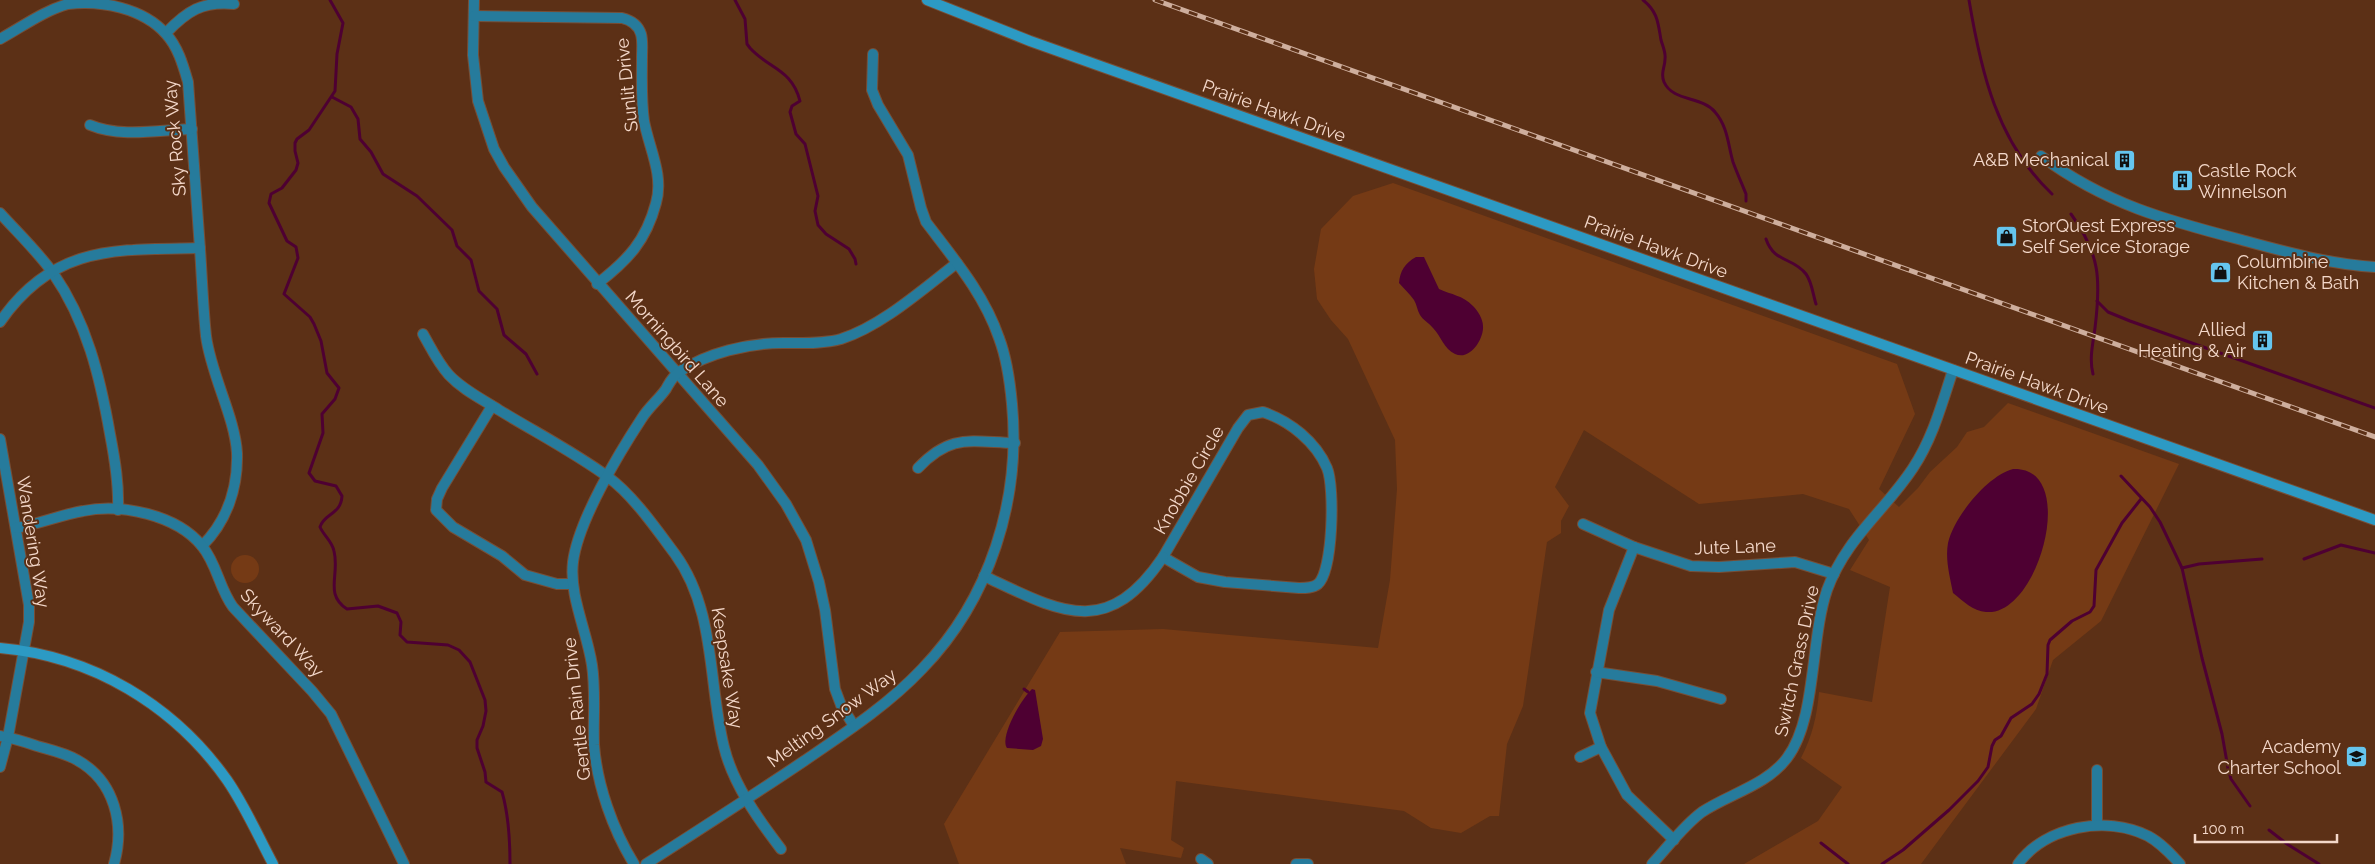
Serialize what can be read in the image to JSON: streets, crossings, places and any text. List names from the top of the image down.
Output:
{
  "streets": {
    "street": [
      "Sunlit Drive",
      "Prairie Hawk Drive",
      "Sky Rock Way",
      "Morningbird Lane",
      "Knobbie Circle",
      "Wandering Way",
      "Jute Lane",
      "Skyward Way",
      "Switch Grass Drive",
      "Keepsake Way",
      "Gentle Rain Drive",
      "Melting Snow Way"
    ]
  },
  "crossings": [
    ["Sunlit Drive", "Morningbird Lane"],
    ["Prairie Hawk Drive", "Switch Grass Drive"],
    ["Sky Rock Way", "Skyward Way"],
    ["Morningbird Lane", "Gentle Rain Drive"],
    ["Morningbird Lane", "Melting Snow Way"],
    ["Wandering Way", "Skyward Way"],
    ["Jute Lane", "Switch Grass Drive"],
    ["Keepsake Way", "Gentle Rain Drive"],
    ["Keepsake Way", "Melting Snow Way"],
    ["Gentle Rain Drive", "Melting Snow Way"]
  ],
  "places": {
    "building": ["A&B Mechanical", "Castle Rock Winnelson", "Allied Heating & Air"],
    "shop": ["StorQuest Express Self Service Storage", "Columbine Kitchen & Bath"],
    "school or university": ["Academy Charter School"]
  },
  "scale_bar": "100 m"
}
